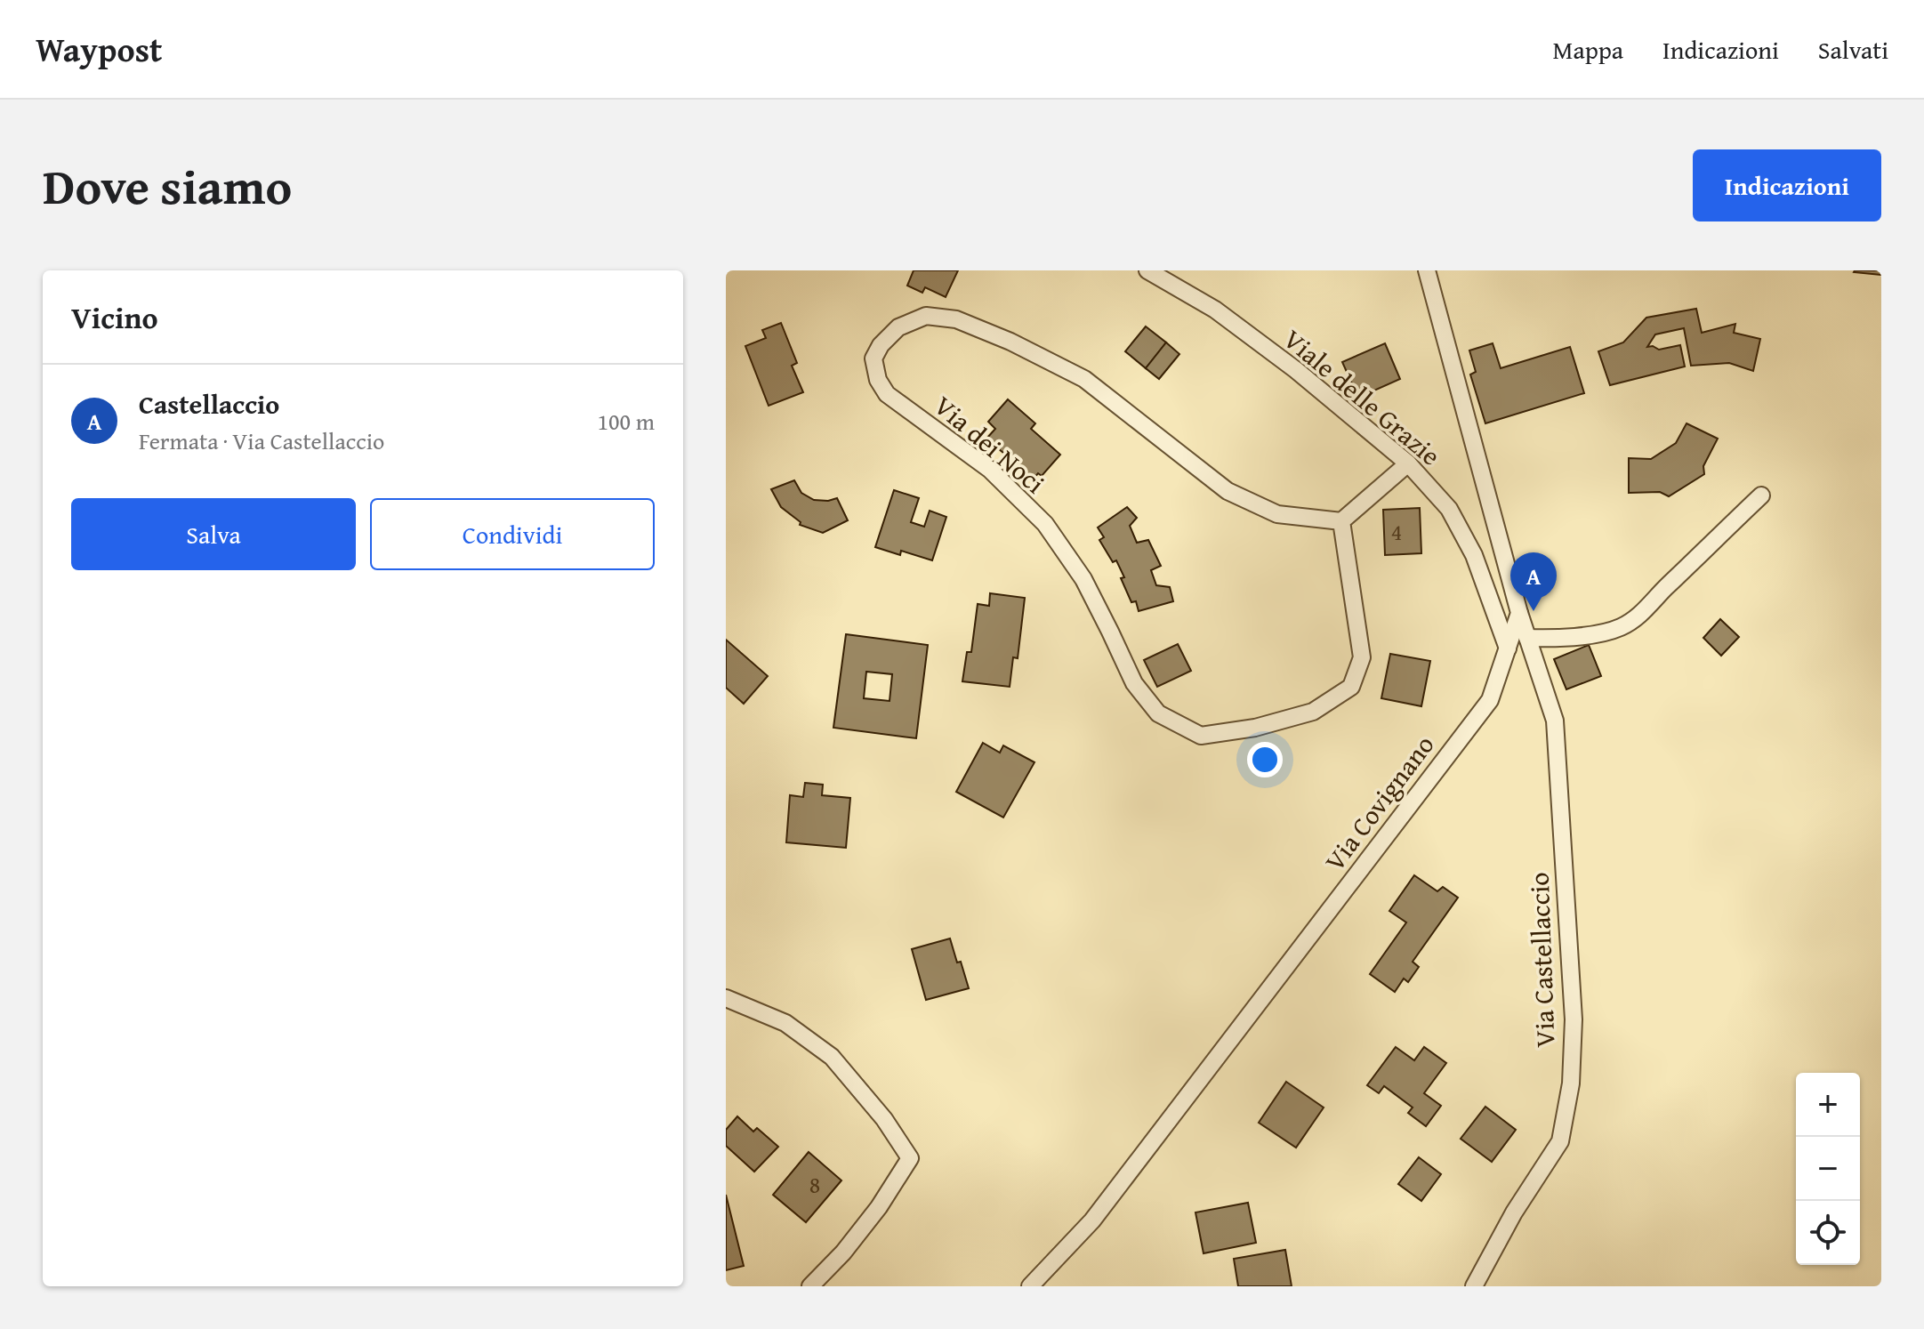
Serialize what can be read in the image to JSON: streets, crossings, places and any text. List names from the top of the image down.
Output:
{
  "streets": {
    "street": [
      "Viale delle Grazie",
      "Via dei Noci",
      "Via Covignano",
      "Via Castellaccio"
    ]
  },
  "crossings": [
    ["Viale delle Grazie", "Via Covignano"],
    ["Via Covignano", "Via Castellaccio"]
  ],
  "house_numbers": ["4", "8"],
  "page": {
    "header": "Waypost",
    "nav": ["Mappa", "Indicazioni", "Salvati"],
    "title": "Dove siamo",
    "buttons": [
      "Indicazioni",
      ["Salva", "Condividi"]
    ],
    "heading": "Vicino",
    "list": [
      {
        "mark": "A",
        "name": "Castellaccio",
        "note": "Fermata · Via Castellaccio",
        "value": "100 m"
      }
    ],
    "pins": "A",
    "map_buttons": ["+", "−"]
  }
}
